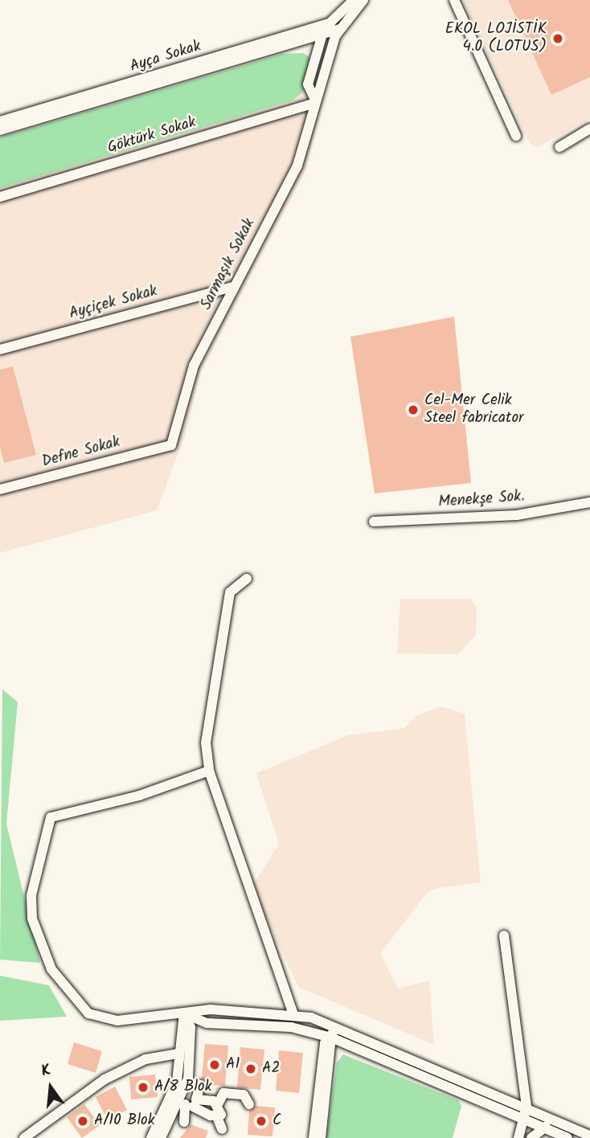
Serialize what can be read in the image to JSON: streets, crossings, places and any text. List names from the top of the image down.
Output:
{
  "streets": {
    "street": [
      "Ayça Sokak",
      "Göktürk Sokak",
      "Sarmaşık Sokak",
      "Ayçiçek Sokak",
      "Defne Sokak",
      "Menekşe Sok."
    ]
  },
  "crossings": [
    ["Ayça Sokak", "Sarmaşık Sokak"],
    ["Göktürk Sokak", "Sarmaşık Sokak"],
    ["Sarmaşık Sokak", "Ayçiçek Sokak"],
    ["Sarmaşık Sokak", "Defne Sokak"]
  ],
  "places": [
    "EKOL LOJİSTİK 4.0 (LOTUS)",
    "Cel-Mer Celik Steel fabricator",
    "A1",
    "A2",
    "A/8 Blok",
    "A/10 Blok",
    "C"
  ],
  "north": "top"
}
